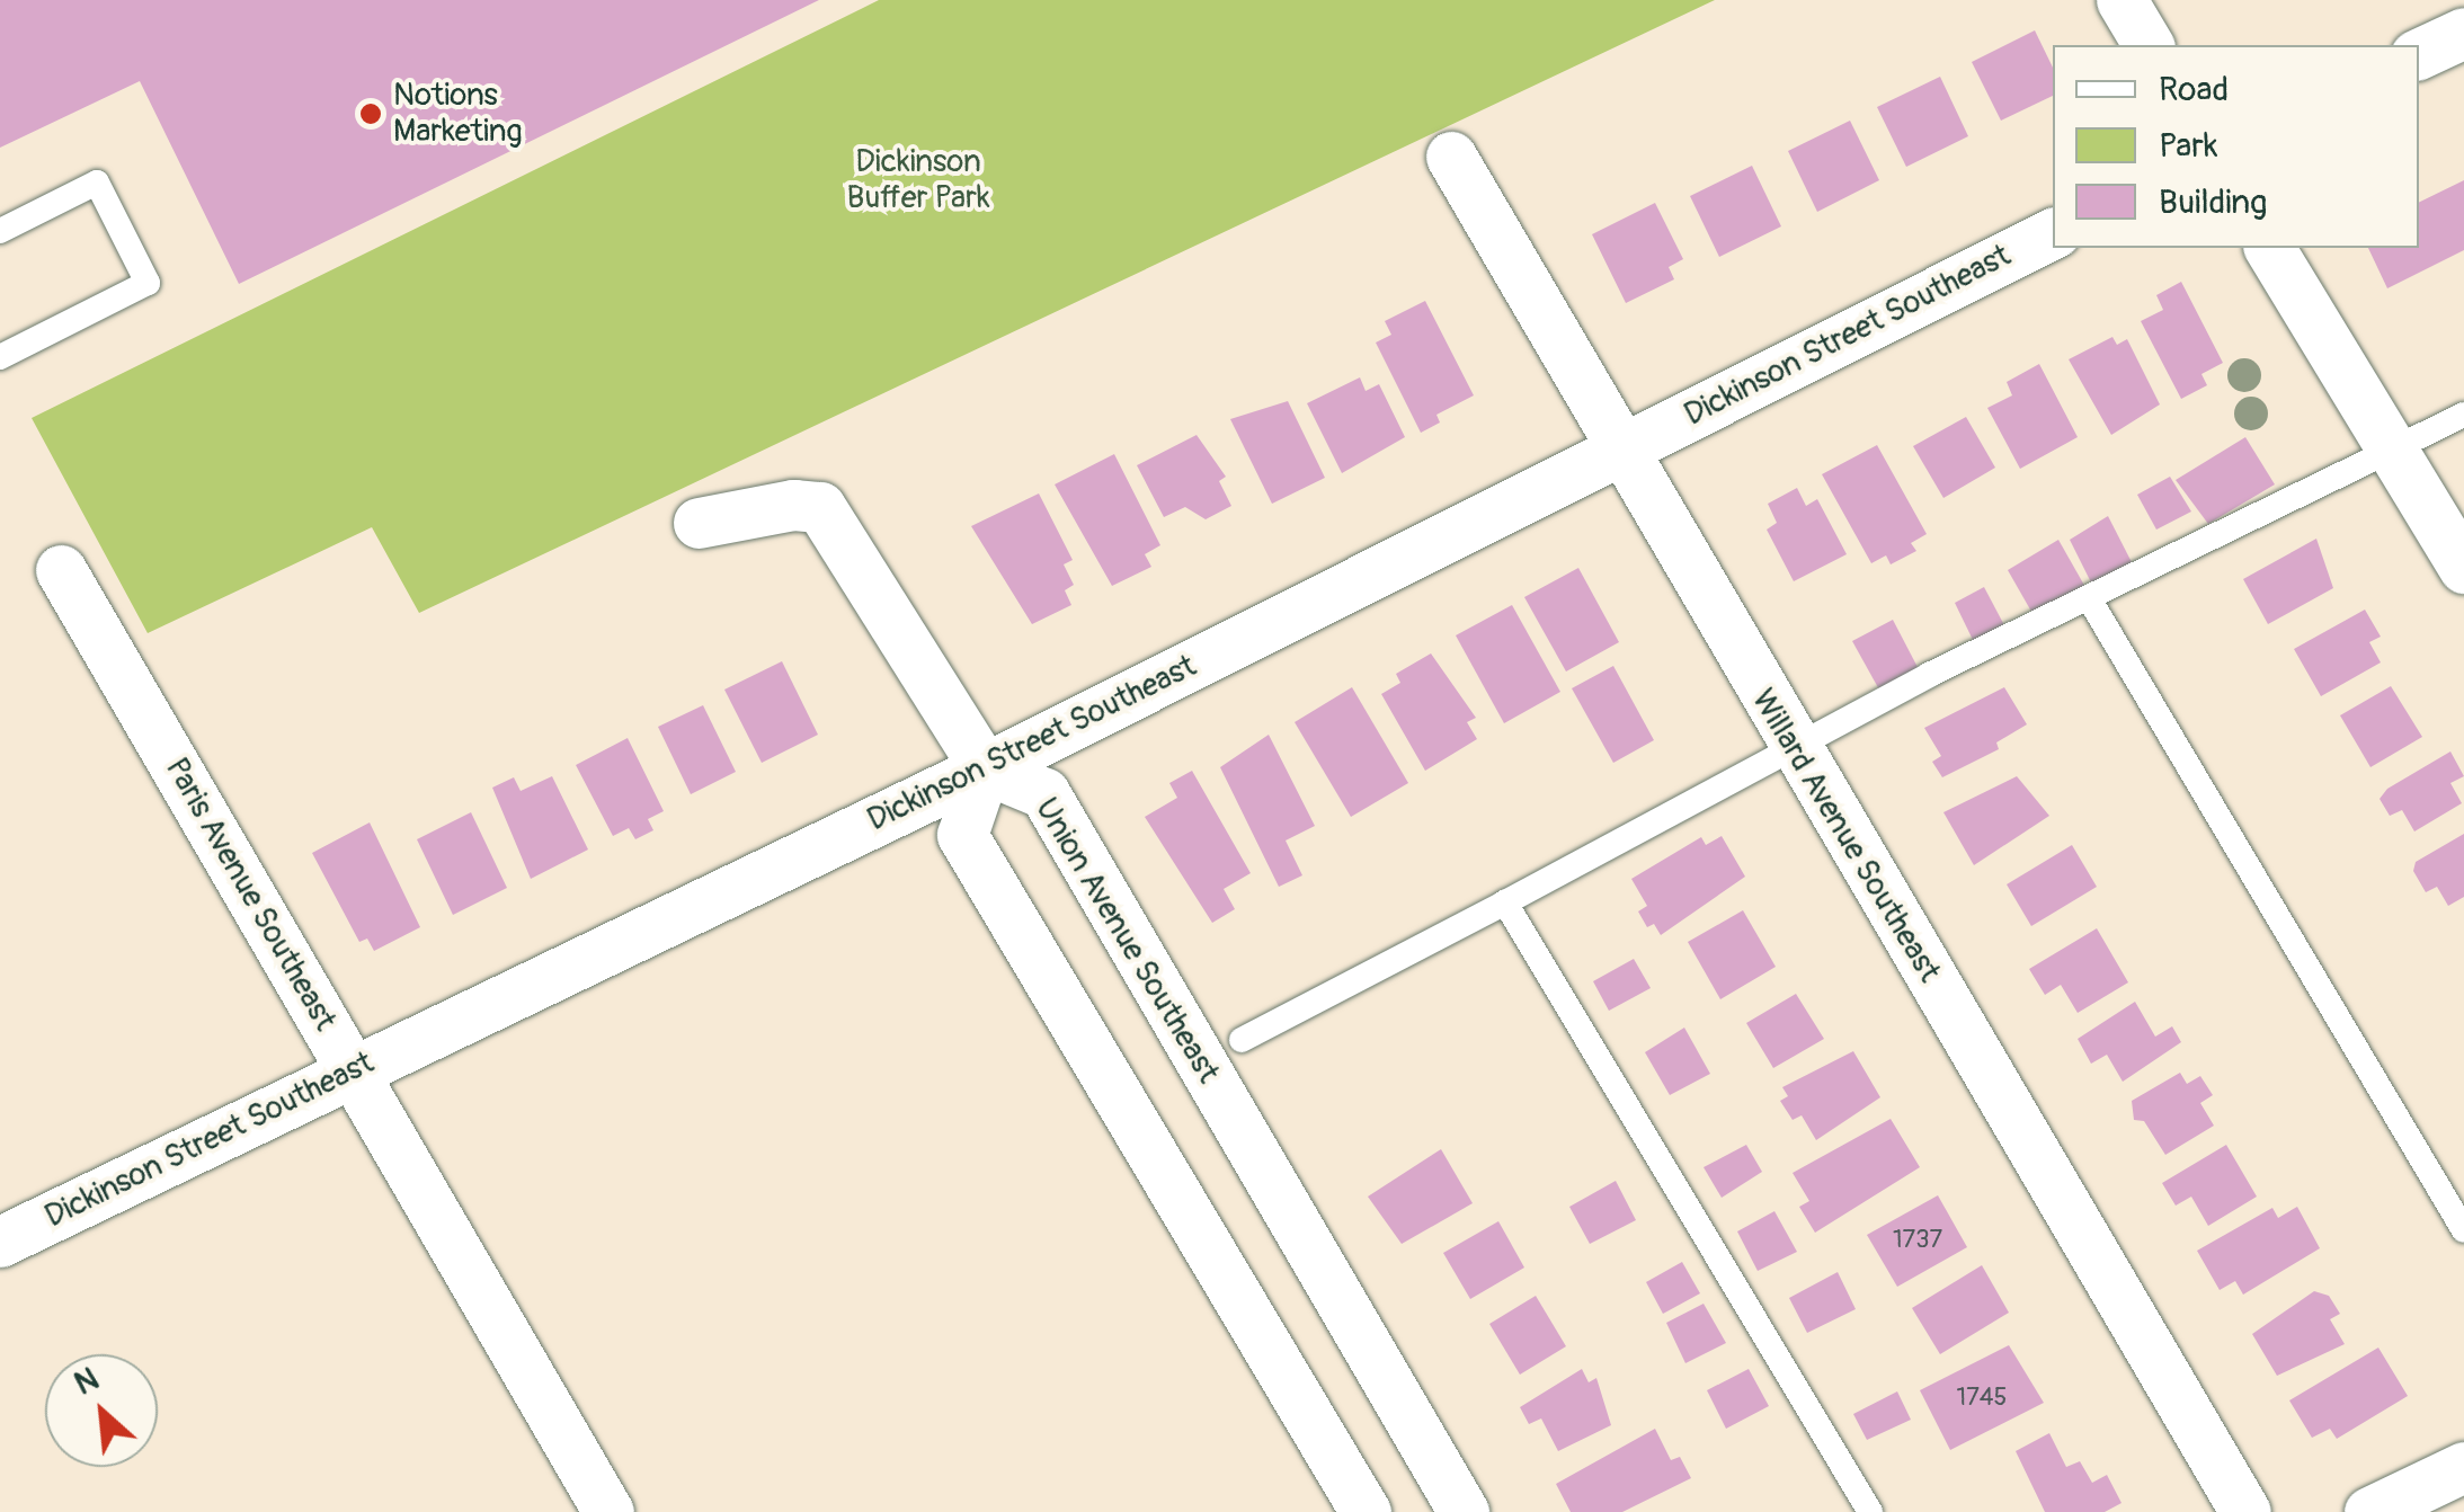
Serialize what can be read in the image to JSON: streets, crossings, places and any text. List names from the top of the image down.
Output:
{
  "streets": {
    "street": [
      "Dickinson Street Southeast",
      "Willard Avenue Southeast",
      "Paris Avenue Southeast",
      "Union Avenue Southeast"
    ]
  },
  "crossings": [
    ["Dickinson Street Southeast", "Willard Avenue Southeast"],
    ["Dickinson Street Southeast", "Paris Avenue Southeast"],
    ["Dickinson Street Southeast", "Union Avenue Southeast"]
  ],
  "parks": ["Dickinson Buffer Park"],
  "places": ["Notions Marketing"],
  "house_numbers": ["1737", "1745"],
  "legend": ["Road", "Park", "Building"],
  "north": "top left"
}
